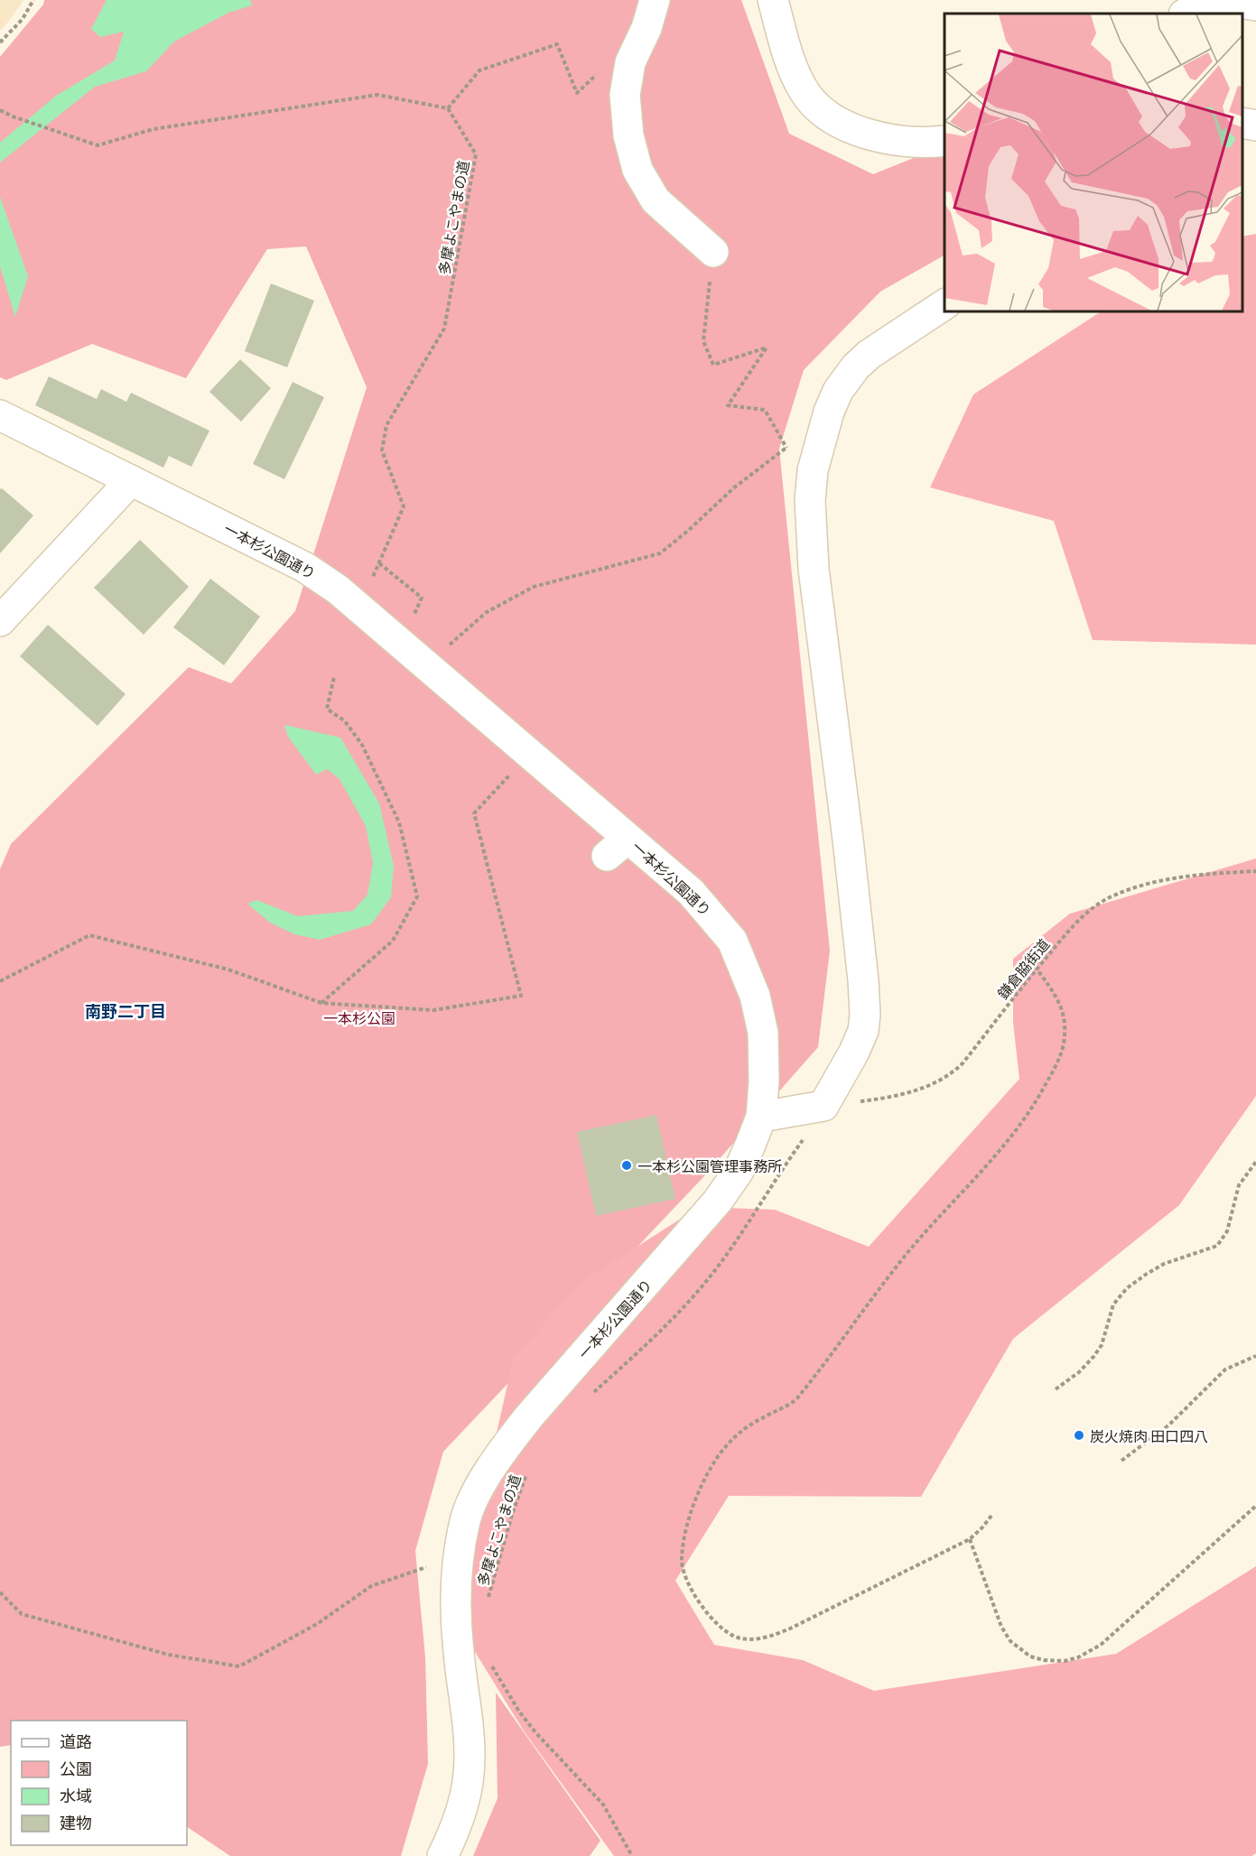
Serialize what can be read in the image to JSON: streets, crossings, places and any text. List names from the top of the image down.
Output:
{
  "streets": {
    "street": ["一本杉公園通り"],
    "path": ["多摩よこやまの道", "鎌倉脇街道"]
  },
  "districts": ["南野二丁目"],
  "parks": ["一本杉公園"],
  "places": ["一本杉公園管理事務所", "炭火焼肉 田口四八"],
  "legend": [
    "道路",
    "公園",
    "水域",
    "建物"
  ]
}
